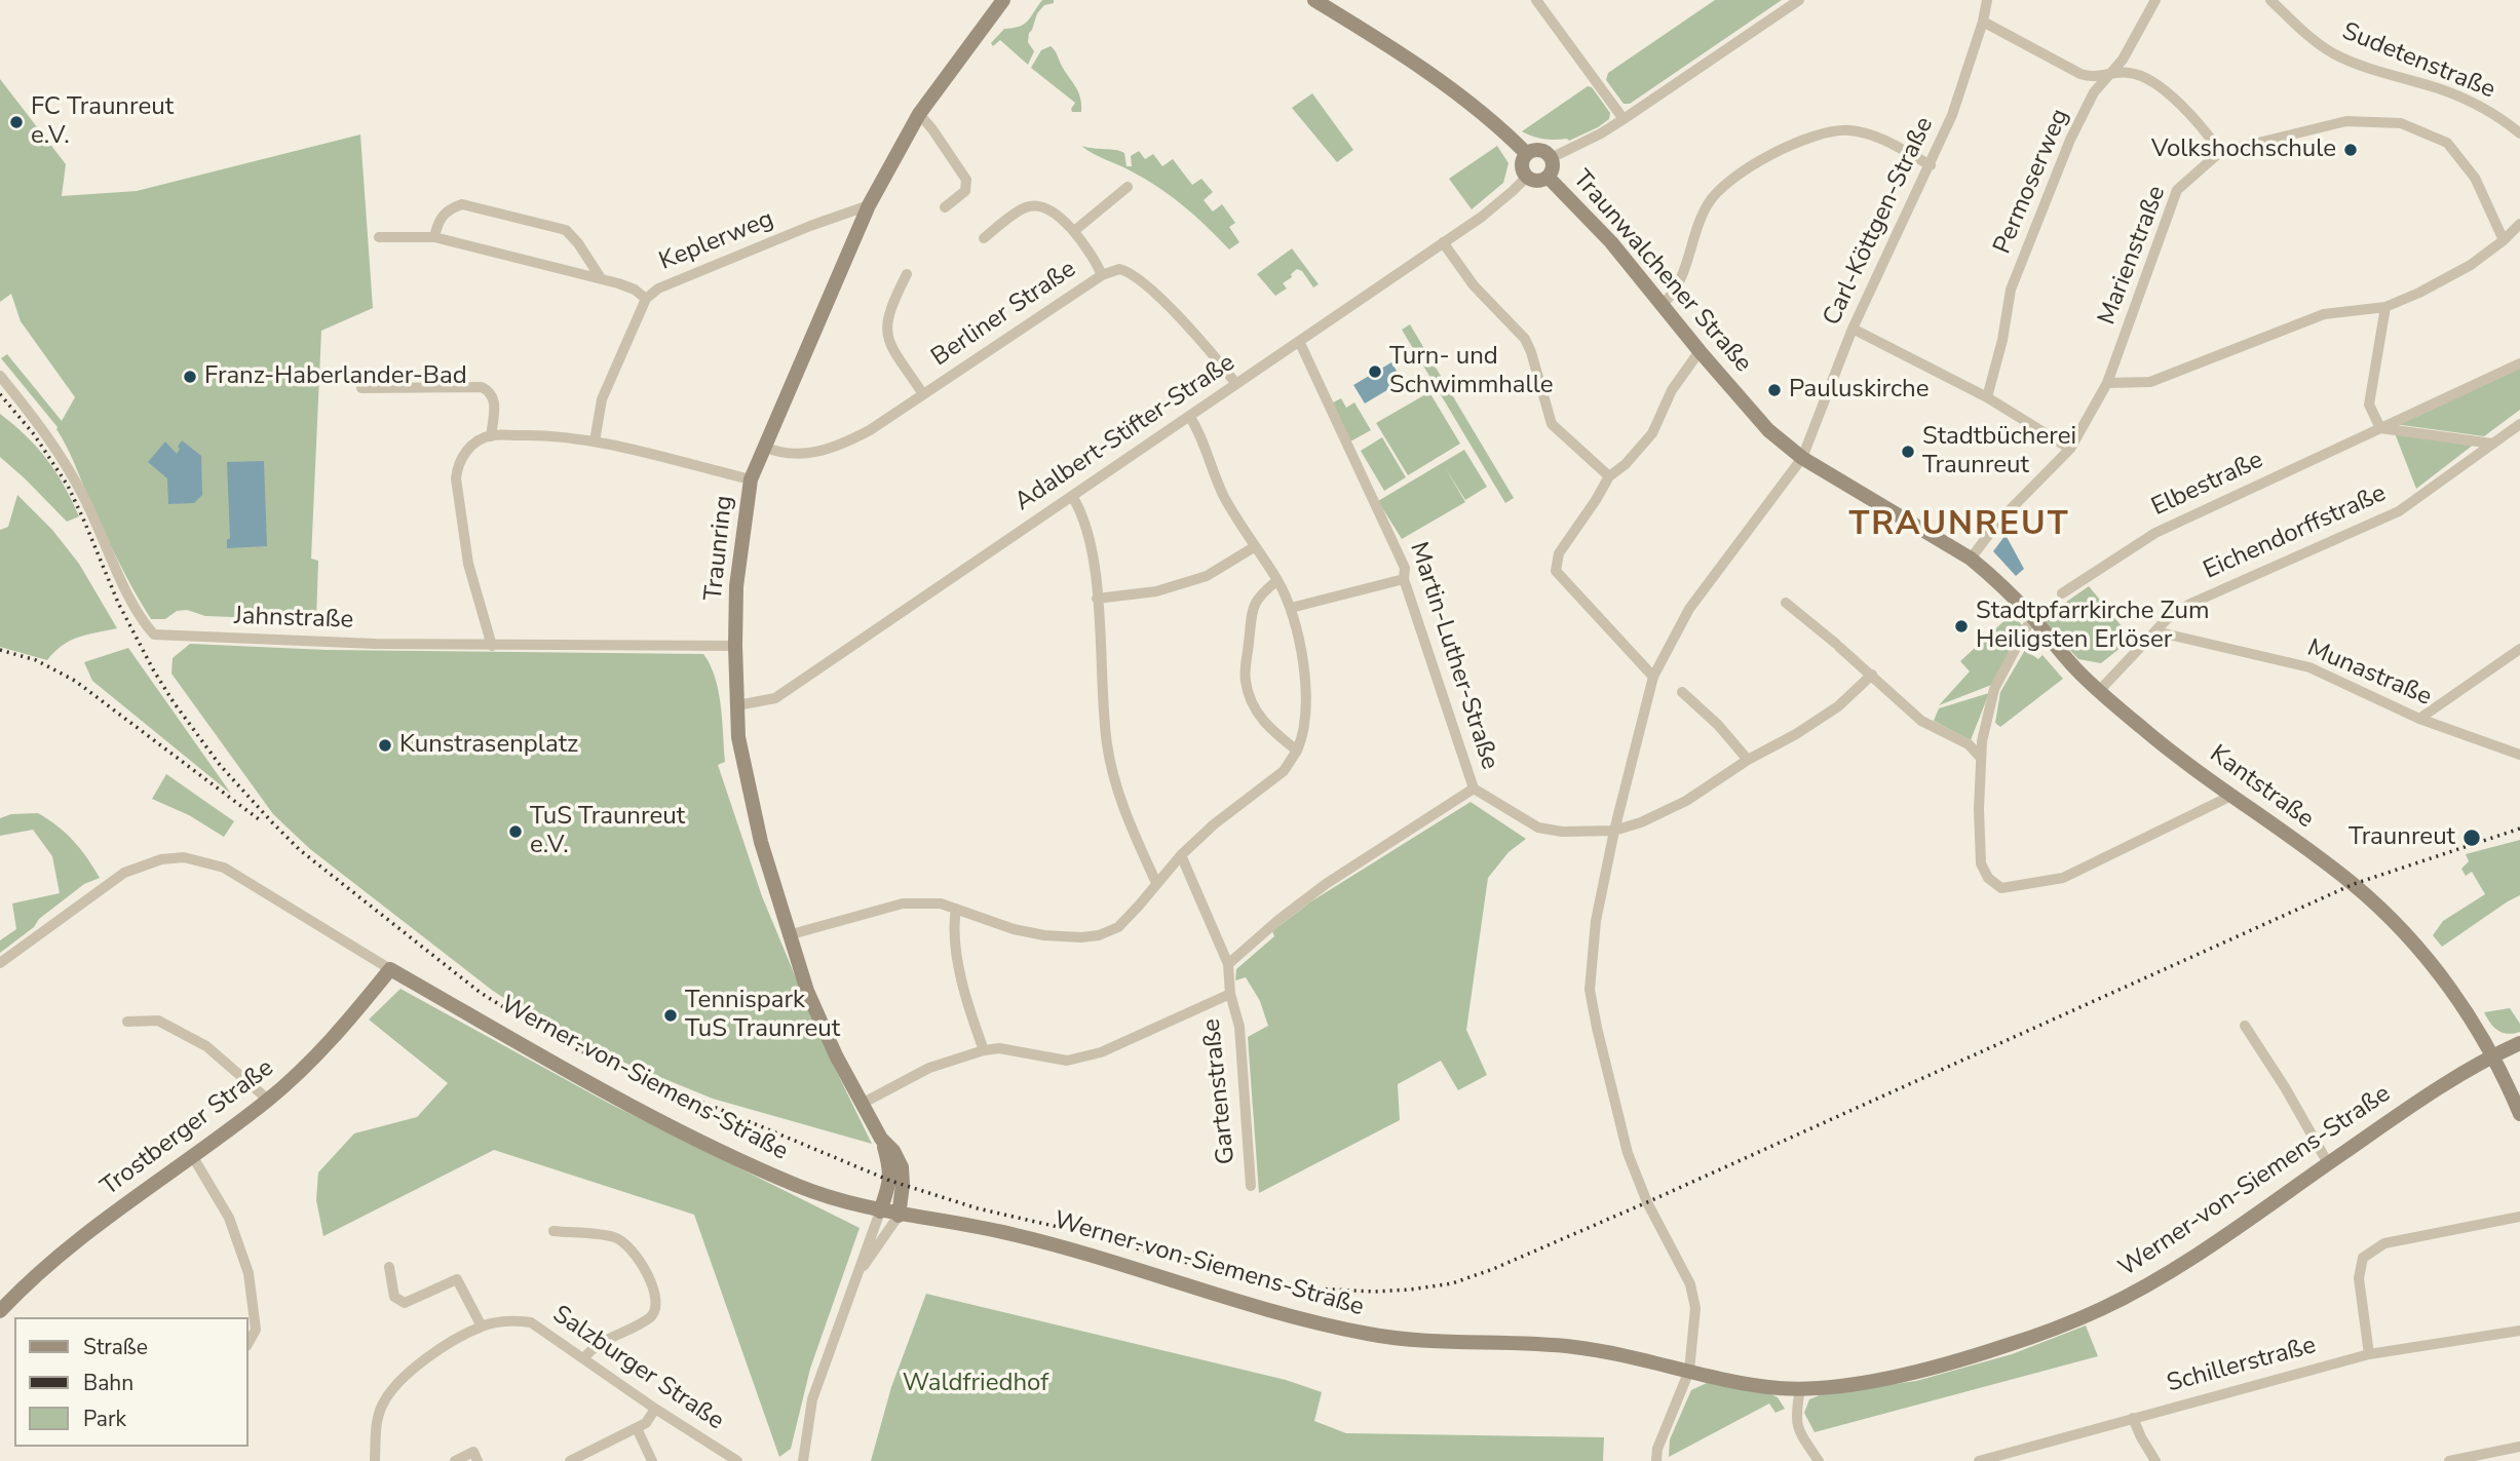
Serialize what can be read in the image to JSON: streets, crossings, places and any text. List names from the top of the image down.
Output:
{
  "streets": {
    "street": [
      "Sudetenstraße",
      "Permoserweg",
      "Carl-Köttgen-Straße",
      "Keplerweg",
      "Marienstraße",
      "Traunwalchener Straße",
      "Berliner Straße",
      "Adalbert-Stifter-Straße",
      "Elbestraße",
      "Eichendorffstraße",
      "Traunring",
      "Jahnstraße",
      "Martin-Luther-Straße",
      "Munastraße",
      "Kantstraße",
      "Werner-von-Siemens-Straße",
      "Gartenstraße",
      "Trostberger Straße",
      "Schillerstraße",
      "Salzburger Straße"
    ]
  },
  "crossings": [
    ["Carl-Köttgen-Straße", "Traunwalchener Straße"],
    ["Carl-Köttgen-Straße", "Martin-Luther-Straße"],
    ["Carl-Köttgen-Straße", "Werner-von-Siemens-Straße"],
    ["Keplerweg", "Traunring"],
    ["Marienstraße", "Traunwalchener Straße"],
    ["Marienstraße", "Kantstraße"],
    ["Traunwalchener Straße", "Adalbert-Stifter-Straße"],
    ["Traunwalchener Straße", "Kantstraße"],
    ["Berliner Straße", "Adalbert-Stifter-Straße"],
    ["Berliner Straße", "Traunring"],
    ["Adalbert-Stifter-Straße", "Traunring"],
    ["Adalbert-Stifter-Straße", "Martin-Luther-Straße"],
    ["Eichendorffstraße", "Munastraße"],
    ["Eichendorffstraße", "Kantstraße"],
    ["Traunring", "Jahnstraße"],
    ["Traunring", "Werner-von-Siemens-Straße"],
    ["Kantstraße", "Werner-von-Siemens-Straße"],
    ["Werner-von-Siemens-Straße", "Trostberger Straße"]
  ],
  "districts": ["TRAUNREUT"],
  "parks": ["Waldfriedhof"],
  "places": [
    "FC Traunreut e.V.",
    "Volkshochschule",
    "Turn- und Schwimmhalle",
    "Franz-Haberlander-Bad",
    "Pauluskirche",
    "Stadtbücherei Traunreut",
    "Stadtpfarrkirche Zum Heiligsten Erlöser",
    "Kunstrasenplatz",
    "TuS Traunreut e.V.",
    "Traunreut",
    "Tennispark TuS Traunreut"
  ],
  "legend": ["Straße", "Bahn", "Park"]
}
